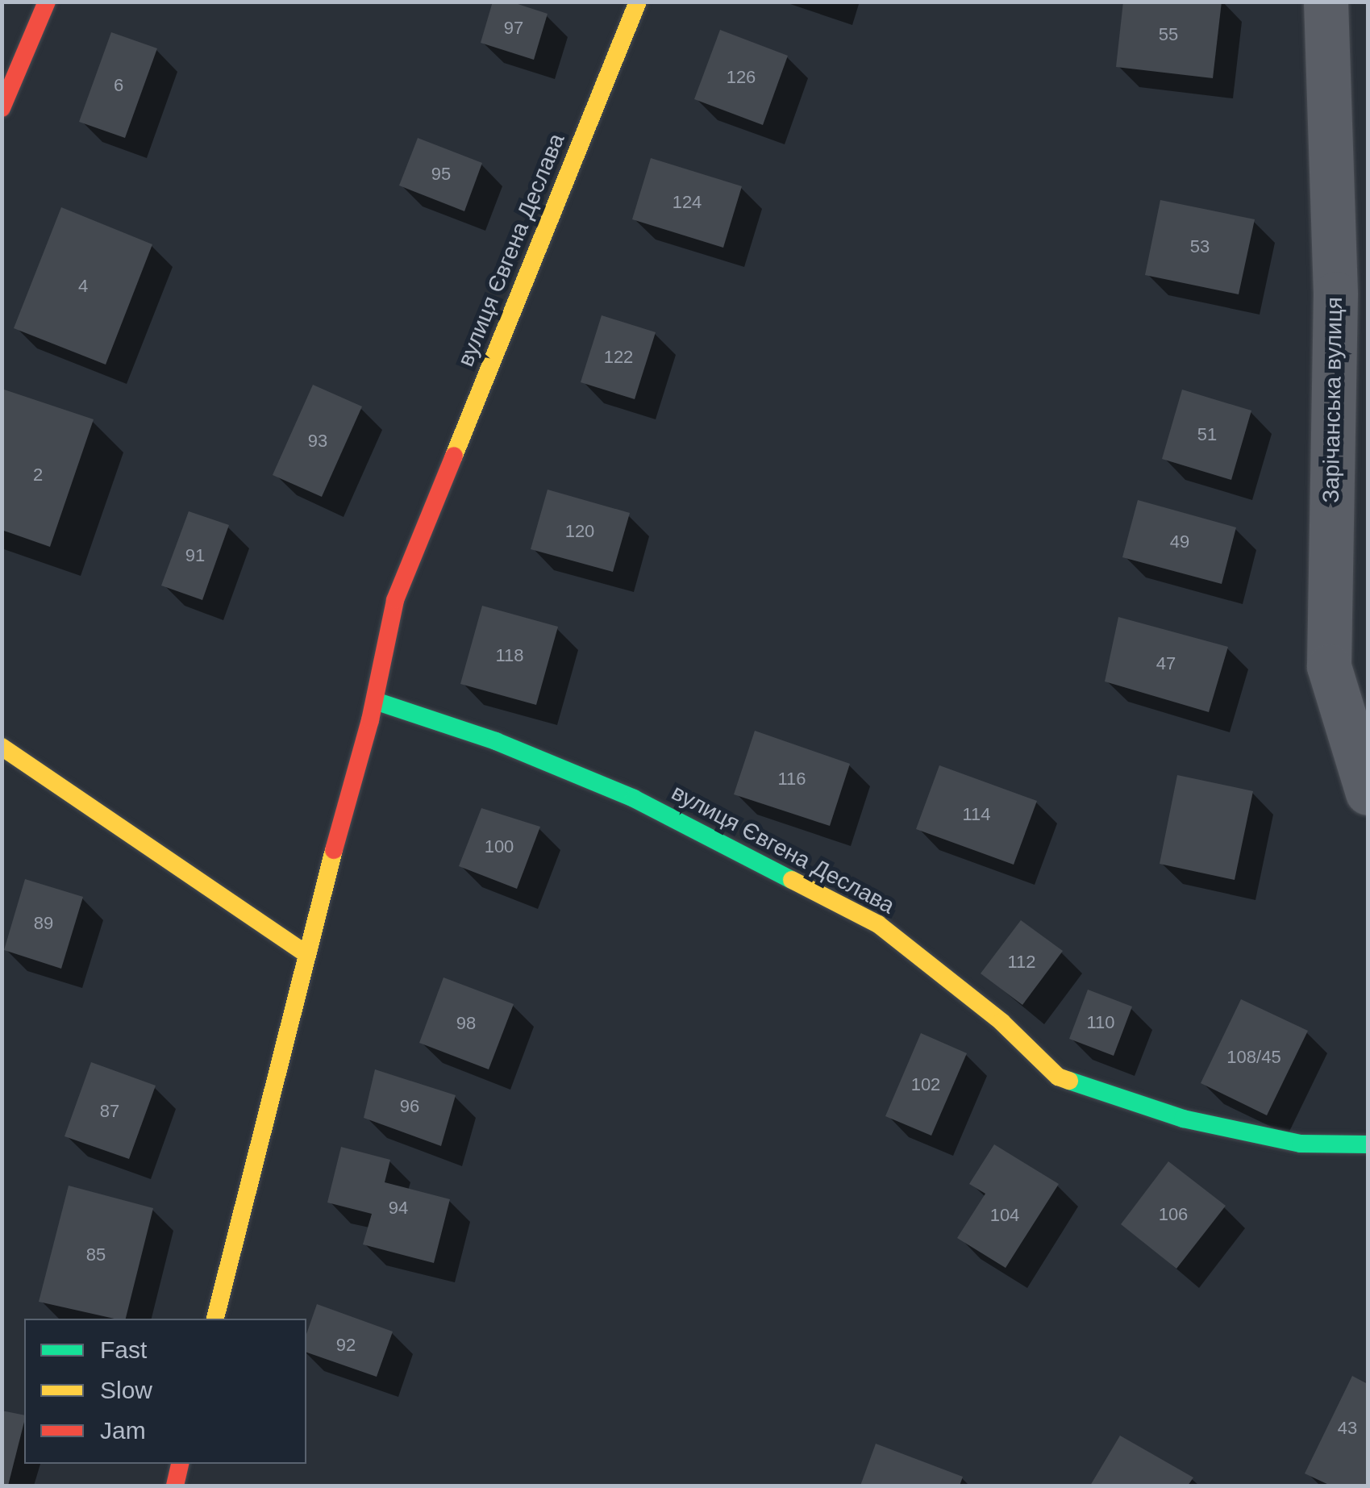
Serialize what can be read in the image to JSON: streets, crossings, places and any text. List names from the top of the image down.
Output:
{
  "streets": {
    "street": ["вулиця Євгена Деслава", "Зарічанська вулиця"]
  },
  "house_numbers": [
    "97",
    "55",
    "126",
    "6",
    "95",
    "124",
    "53",
    "4",
    "122",
    "51",
    "93",
    "2",
    "120",
    "49",
    "91",
    "118",
    "47",
    "116",
    "114",
    "100",
    "89",
    "112",
    "110",
    "98",
    "108/45",
    "102",
    "96",
    "87",
    "94",
    "106",
    "104",
    "85",
    "92",
    "43"
  ],
  "legend": ["Fast", "Slow", "Jam"]
}
